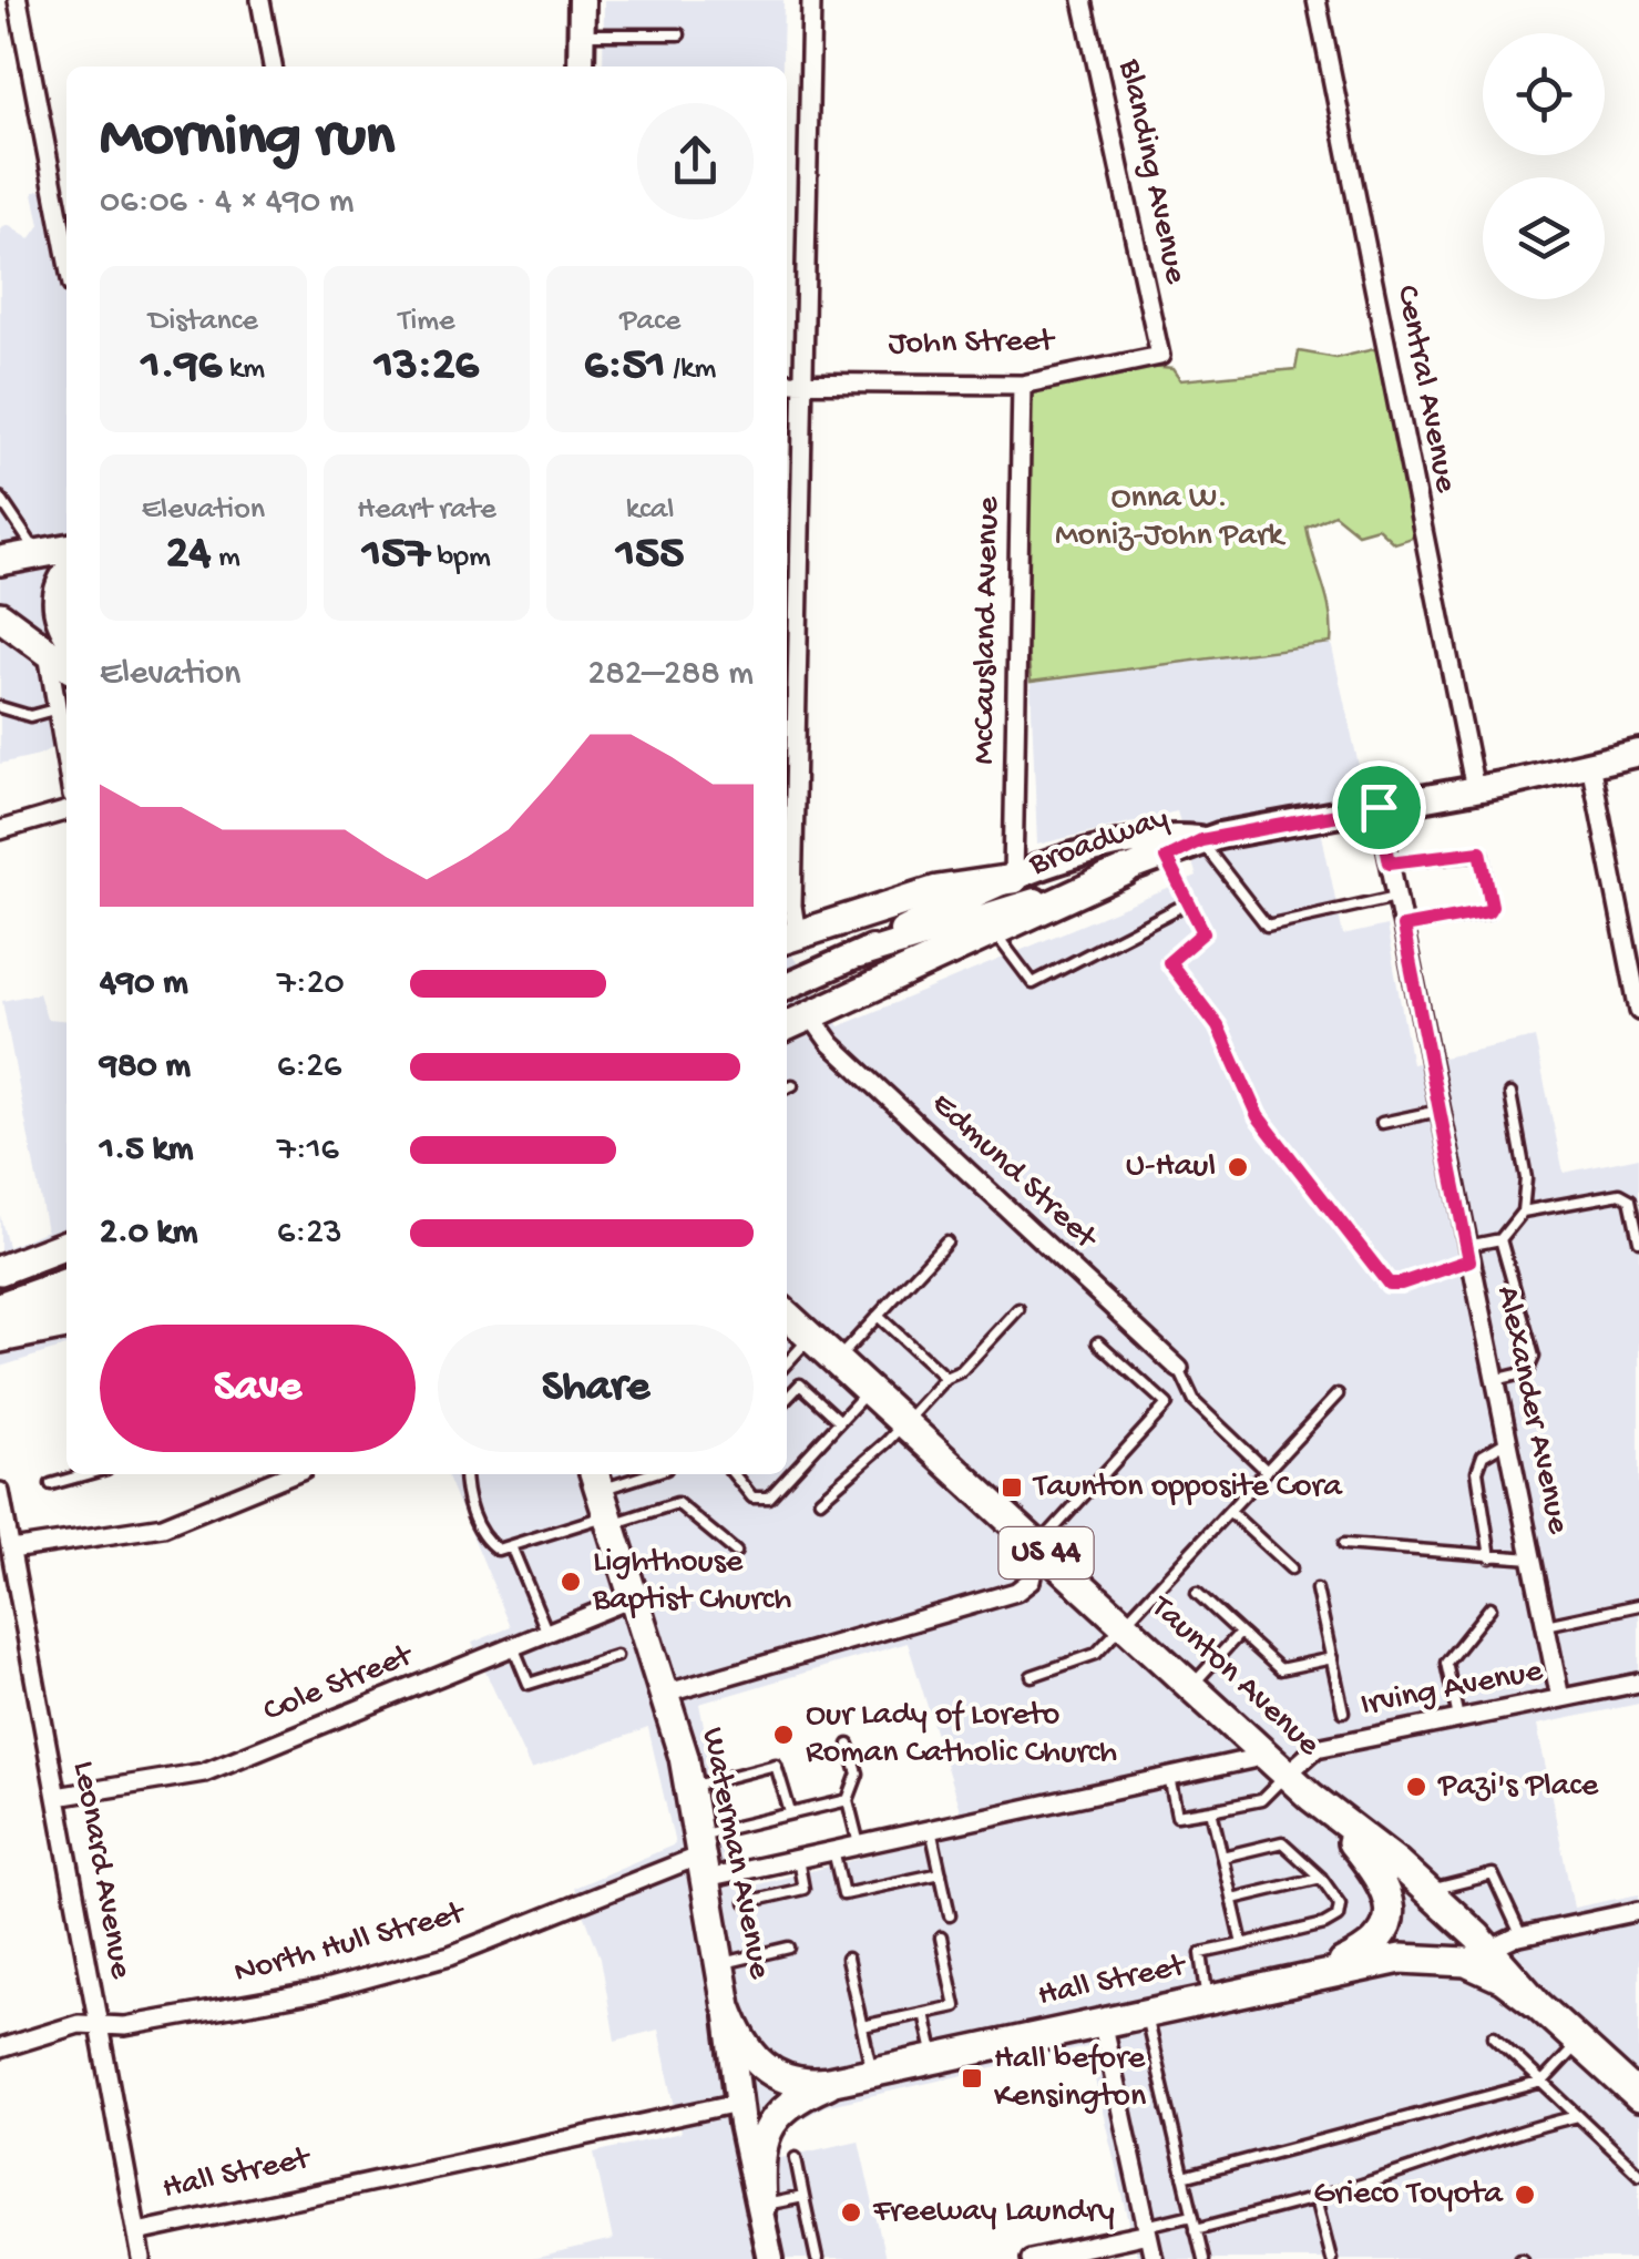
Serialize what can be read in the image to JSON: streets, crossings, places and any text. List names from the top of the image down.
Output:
{
  "streets": {
    "highway": [
      "US 44",
      "Taunton Avenue",
      "Waterman Avenue",
      "Hall Street"
    ],
    "main road": ["Broadway"],
    "street": [
      "Blanding Avenue",
      "John Street",
      "Central Avenue",
      "McCausland Avenue",
      "Edmund Street",
      "Alexander Avenue",
      "Cole Street",
      "Irving Avenue",
      "Leonard Avenue",
      "North Hull Street"
    ]
  },
  "crossings": [
    ["Blanding Avenue", "John Street"],
    ["John Street", "McCausland Avenue"],
    ["McCausland Avenue", "Broadway"],
    ["Alexander Avenue", "Irving Avenue"],
    ["Taunton Avenue", "Irving Avenue"],
    ["Taunton Avenue", "Hall Street"],
    ["Cole Street", "Waterman Avenue"],
    ["Cole Street", "Leonard Avenue"],
    ["Irving Avenue", "North Hull Street"],
    ["Waterman Avenue", "North Hull Street"],
    ["Waterman Avenue", "Hall Street"],
    ["Leonard Avenue", "North Hull Street"],
    ["Leonard Avenue", "Hall Street"]
  ],
  "parks": ["Onna W. Moniz-John Park"],
  "places": {
    "other": [
      "U-Haul",
      "Lighthouse Baptist Church",
      "Our Lady of Loreto Roman Catholic Church",
      "Pazi's Place",
      "Grieco Toyota",
      "Freeway Laundry"
    ],
    "transit": ["Taunton opposite Cora", "Hall before Kensington"]
  },
  "page": {
    "heading": ["Morning run", "06:06 · 4 × 490 m"],
    "stats": [
      ["Distance", "1.96 km"],
      ["Time", "13:26"],
      ["Pace", "6:51 /km"],
      ["Elevation", "24 m"],
      ["Heart rate", "157 bpm"],
      ["kcal", "155"]
    ],
    "chart": ["Elevation", "282–288 m"],
    "list": [
      {
        "name": "490 m",
        "note": "7:20"
      },
      {
        "name": "980 m",
        "note": "6:26"
      },
      {
        "name": "1.5 km",
        "note": "7:16"
      },
      {
        "name": "2.0 km",
        "note": "6:23"
      }
    ],
    "buttons": ["Save", "Share"]
  }
}
